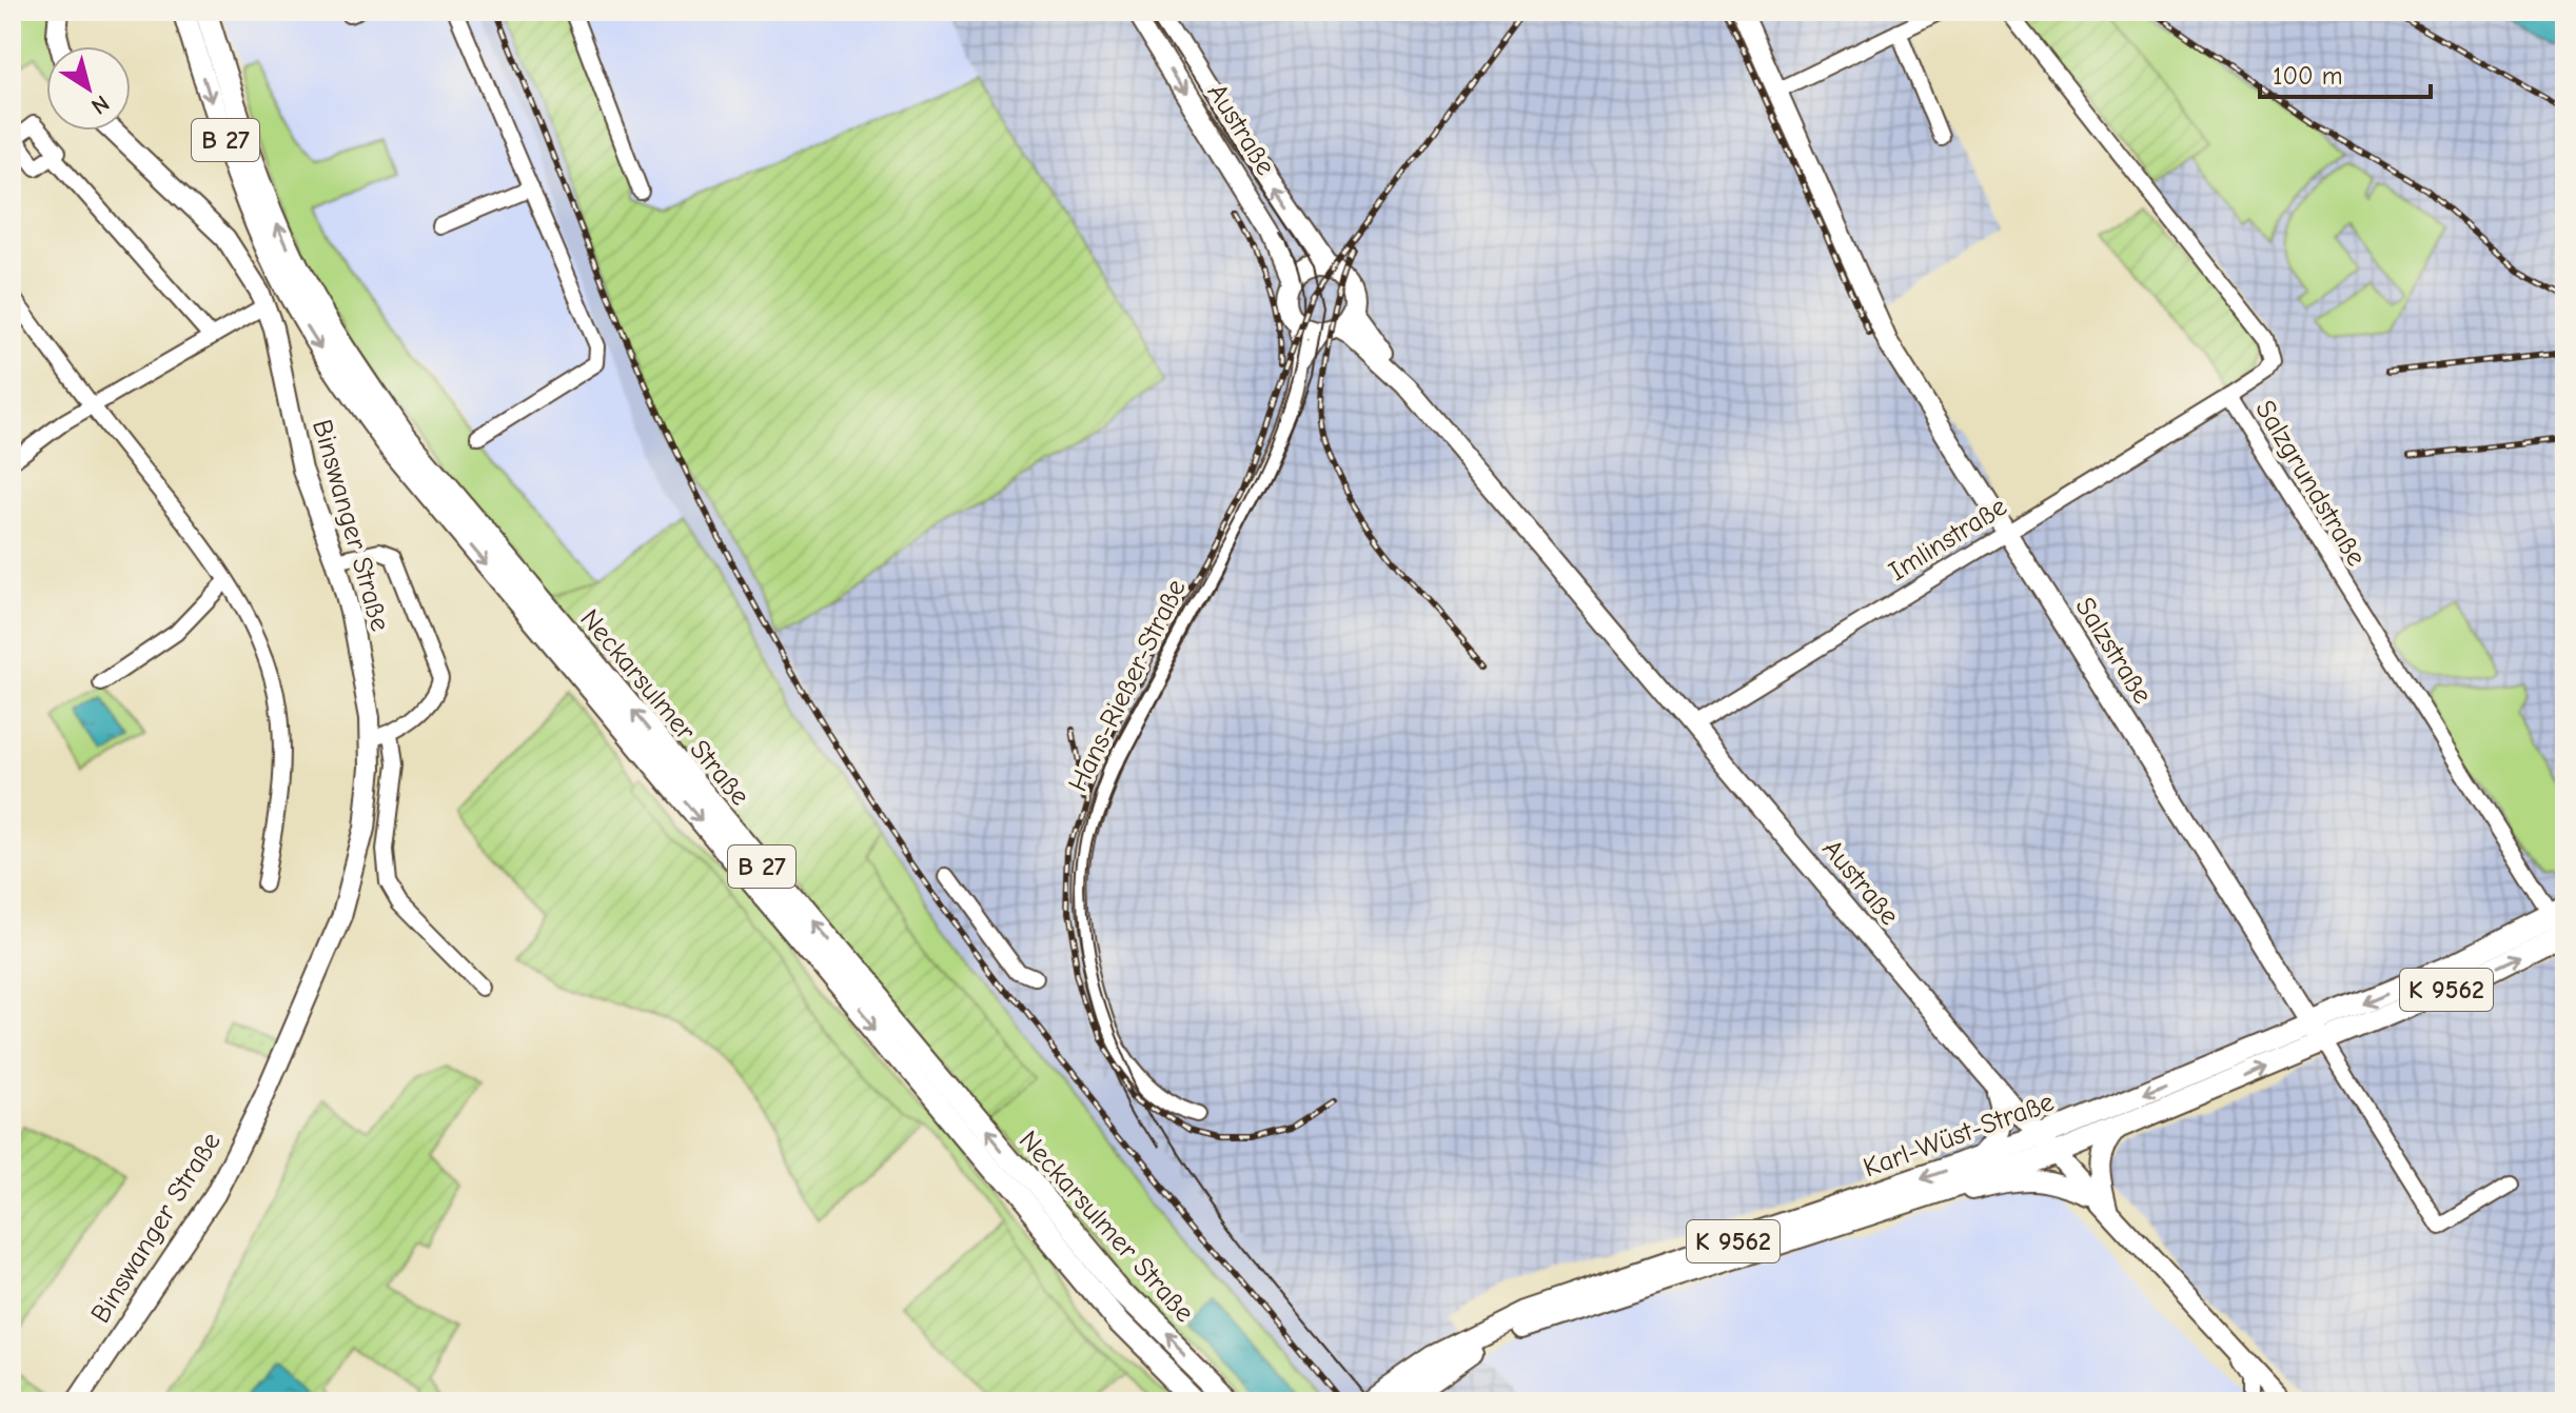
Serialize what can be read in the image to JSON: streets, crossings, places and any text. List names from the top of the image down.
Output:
{
  "streets": {
    "main road": [
      "Austraße",
      "B 27",
      "Binswanger Straße",
      "Salzstraße",
      "Neckarsulmer Straße",
      "K 9562",
      "Karl-Wüst-Straße"
    ],
    "street": ["Salzgrundstraße", "Imlinstraße", "Hans-Rießer-Straße"]
  },
  "crossings": [
    ["Austraße", "Imlinstraße"],
    ["Austraße", "Hans-Rießer-Straße"],
    ["Austraße", "Karl-Wüst-Straße"],
    ["Salzgrundstraße", "Imlinstraße"],
    ["Salzgrundstraße", "Karl-Wüst-Straße"],
    ["Imlinstraße", "Salzstraße"],
    ["Salzstraße", "Karl-Wüst-Straße"]
  ],
  "scale_bar": "100 m",
  "north": "bottom right"
}
